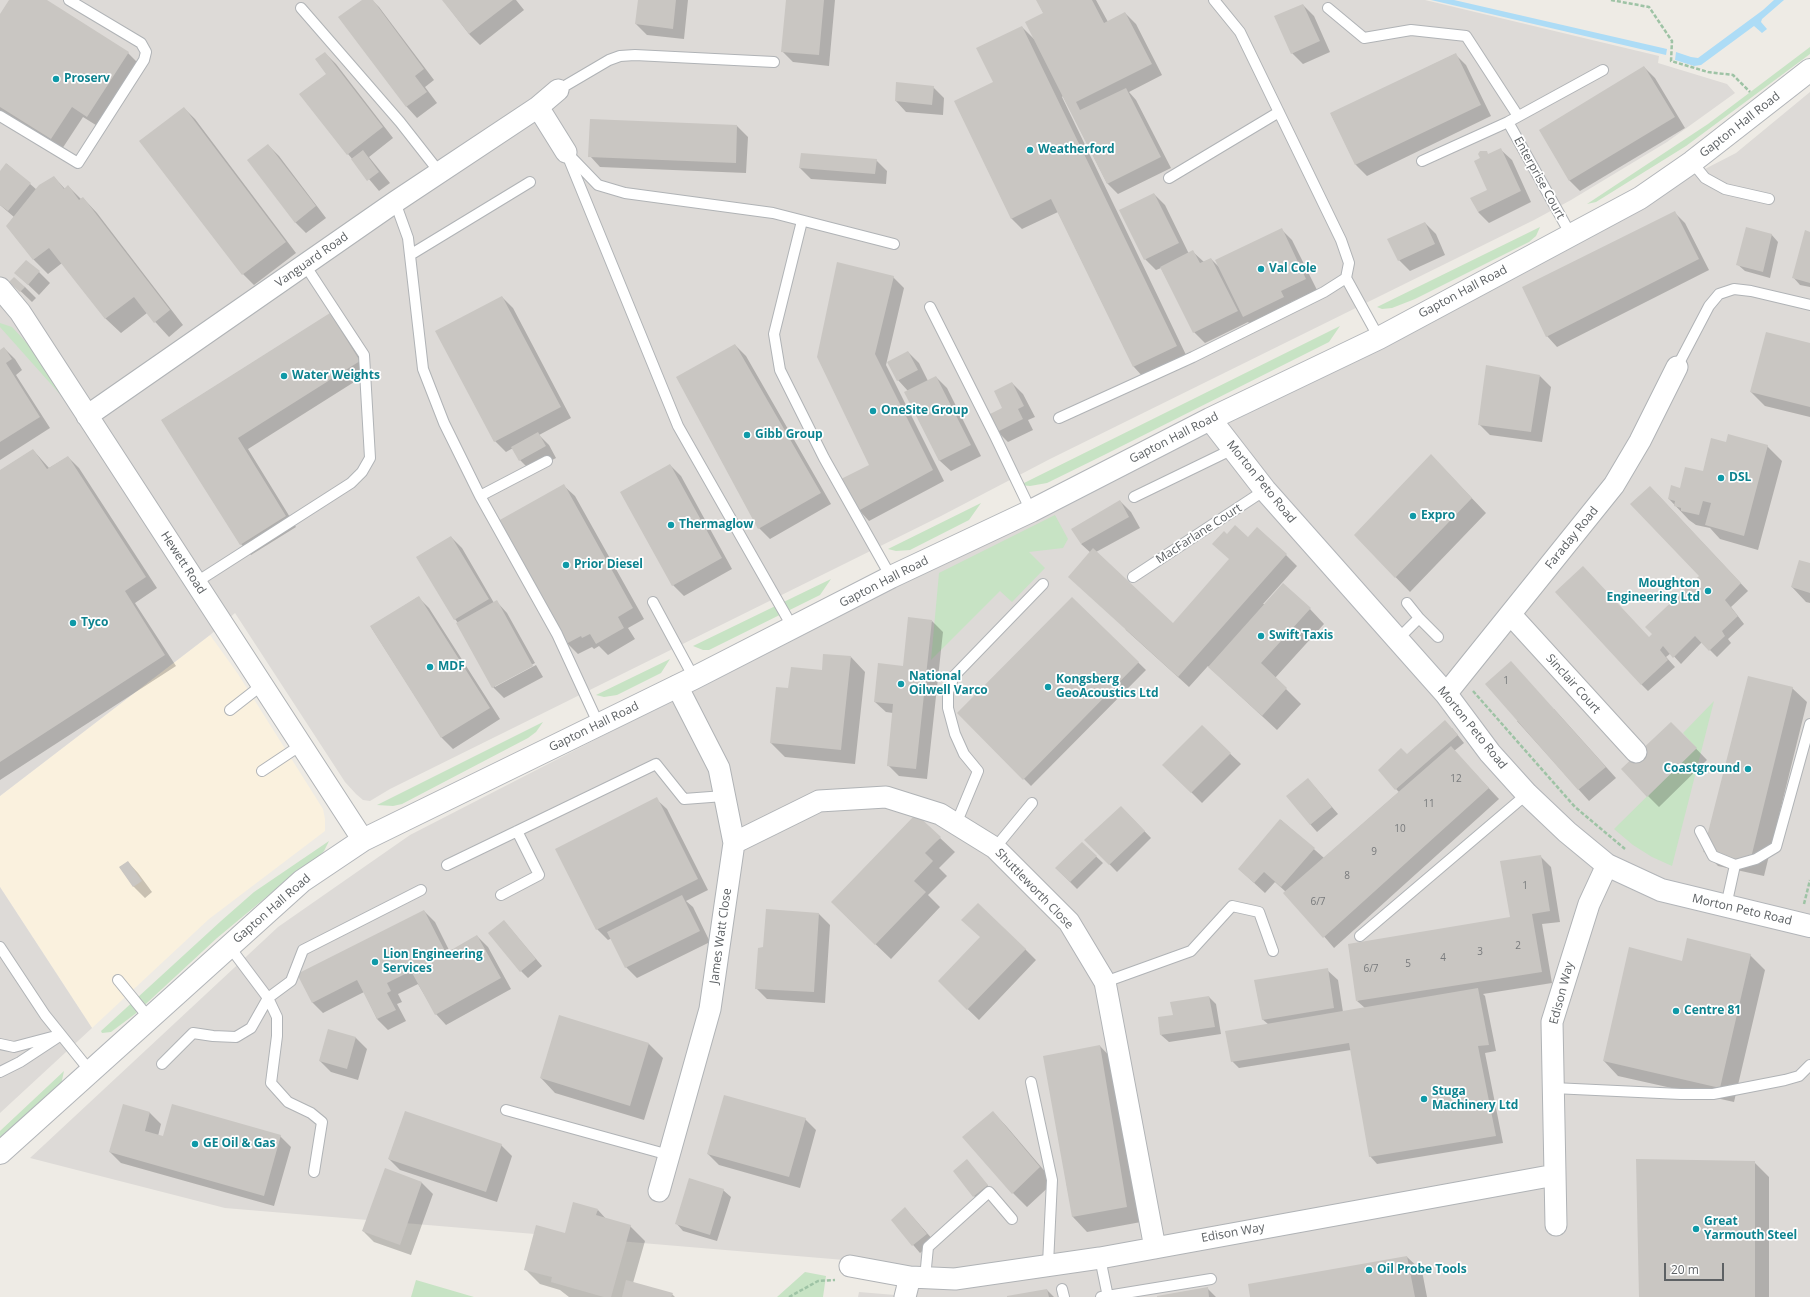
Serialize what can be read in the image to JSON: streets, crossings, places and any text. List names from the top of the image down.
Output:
{
  "streets": {
    "street": [
      "Gapton Hall Road",
      "Vanguard Road",
      "Morton Peto Road",
      "Faraday Road",
      "Hewett Road",
      "Sinclair Court",
      "Shuttleworth Close",
      "James Watt Close",
      "Edison Way"
    ],
    "lane": ["Enterprise Court", "MacFarlane Court"]
  },
  "crossings": [
    ["Gapton Hall Road", "Enterprise Court"],
    ["Gapton Hall Road", "Morton Peto Road"],
    ["Gapton Hall Road", "Hewett Road"],
    ["Gapton Hall Road", "James Watt Close"],
    ["Vanguard Road", "Hewett Road"],
    ["Morton Peto Road", "MacFarlane Court"],
    ["Morton Peto Road", "Faraday Road"],
    ["Morton Peto Road", "Edison Way"],
    ["Faraday Road", "Sinclair Court"],
    ["Shuttleworth Close", "James Watt Close"],
    ["Shuttleworth Close", "Edison Way"]
  ],
  "places": [
    "Proserv",
    "Weatherford",
    "Val Cole",
    "Water Weights",
    "OneSite Group",
    "Gibb Group",
    "DSL",
    "Expro",
    "Thermaglow",
    "Prior Diesel",
    "Moughton Engineering Ltd",
    "Tyco",
    "Swift Taxis",
    "MDF",
    "National Oilwell Varco",
    "Kongsberg GeoAcoustics Ltd",
    "Coastground",
    "Lion Engineering Services",
    "Centre 81",
    "Stuga Machinery Ltd",
    "GE Oil & Gas",
    "Great Yarmouth Steel",
    "Oil Probe Tools"
  ],
  "house_numbers": [
    "1",
    "12",
    "11",
    "10",
    "9",
    "8",
    "1",
    "6/7",
    "2",
    "3",
    "4",
    "5",
    "6/7"
  ],
  "scale_bar": "20 m"
}
